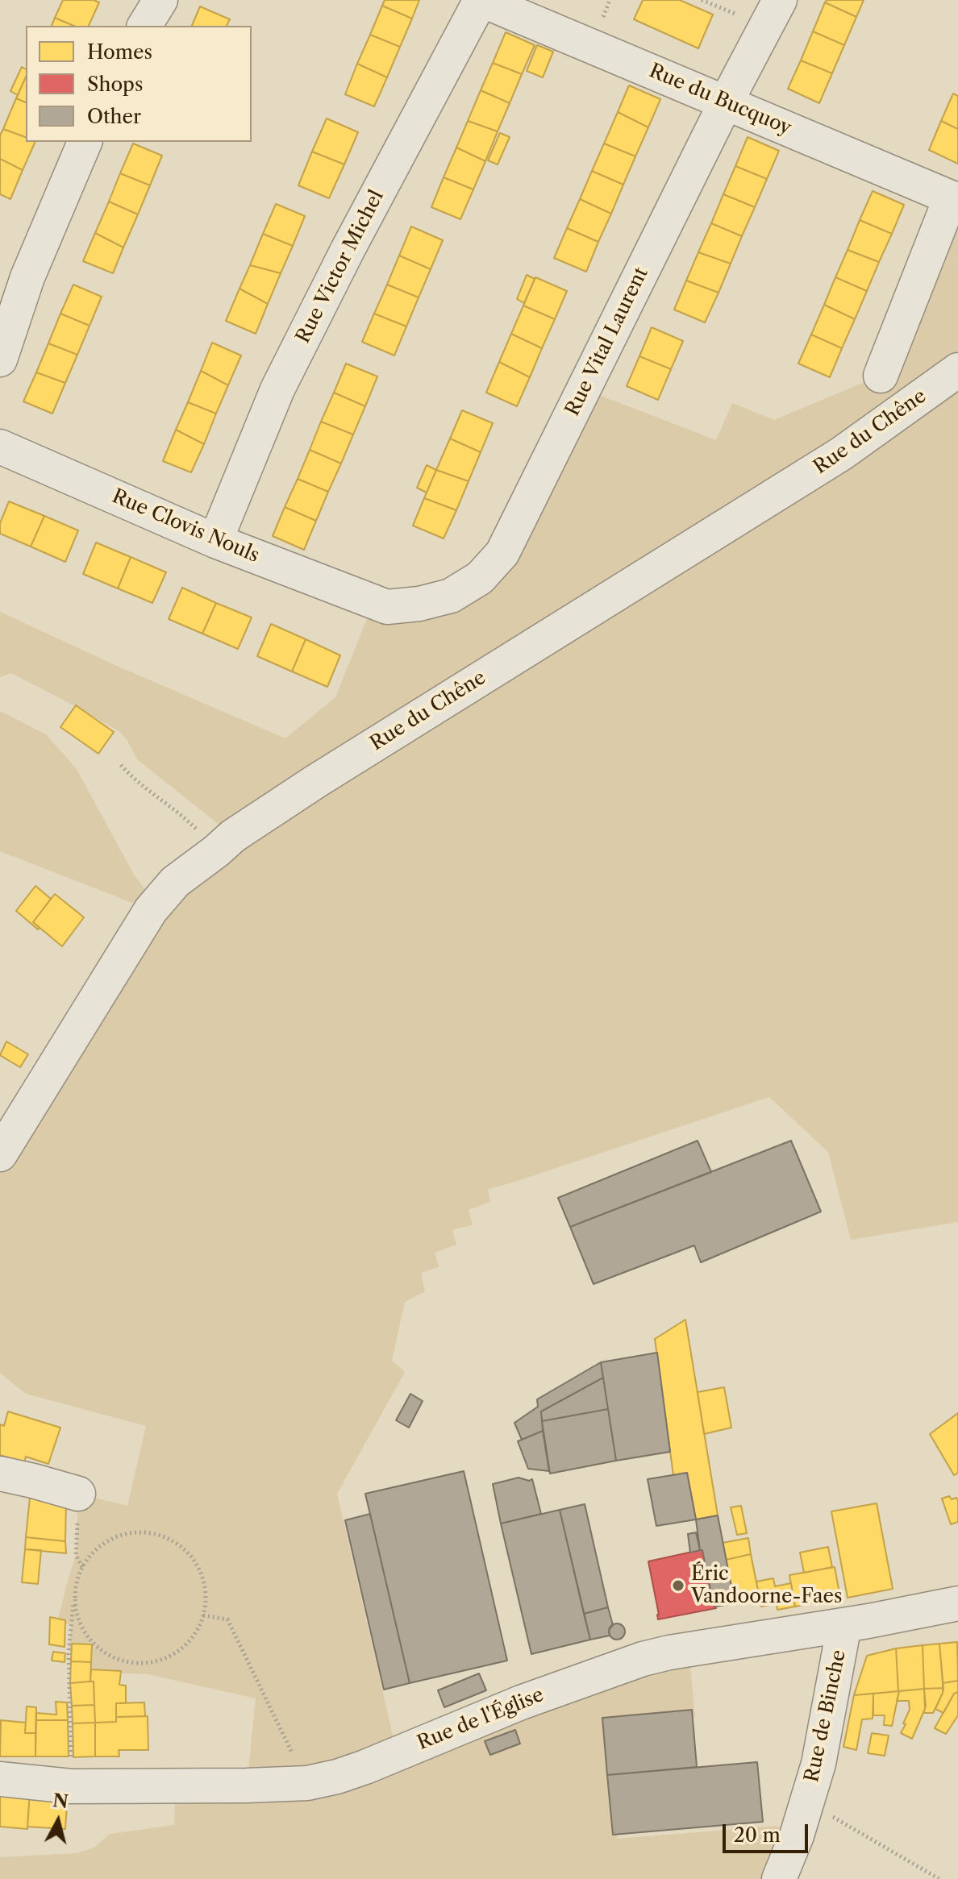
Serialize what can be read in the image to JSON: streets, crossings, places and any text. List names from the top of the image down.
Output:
{
  "streets": {
    "street": [
      "Rue du Bucquoy",
      "Rue Victor Michel",
      "Rue Vital Laurent",
      "Rue du Chêne",
      "Rue Clovis Nouls",
      "Rue de Binche",
      "Rue de l'Église"
    ]
  },
  "crossings": [
    ["Rue du Bucquoy", "Rue Victor Michel"],
    ["Rue du Bucquoy", "Rue Vital Laurent"],
    ["Rue Victor Michel", "Rue Clovis Nouls"],
    ["Rue Vital Laurent", "Rue Clovis Nouls"],
    ["Rue de Binche", "Rue de l'Église"]
  ],
  "places": ["Éric Vandoorne-Faes"],
  "legend": ["Homes", "Shops", "Other"],
  "scale_bar": "20 m",
  "north": "top"
}
